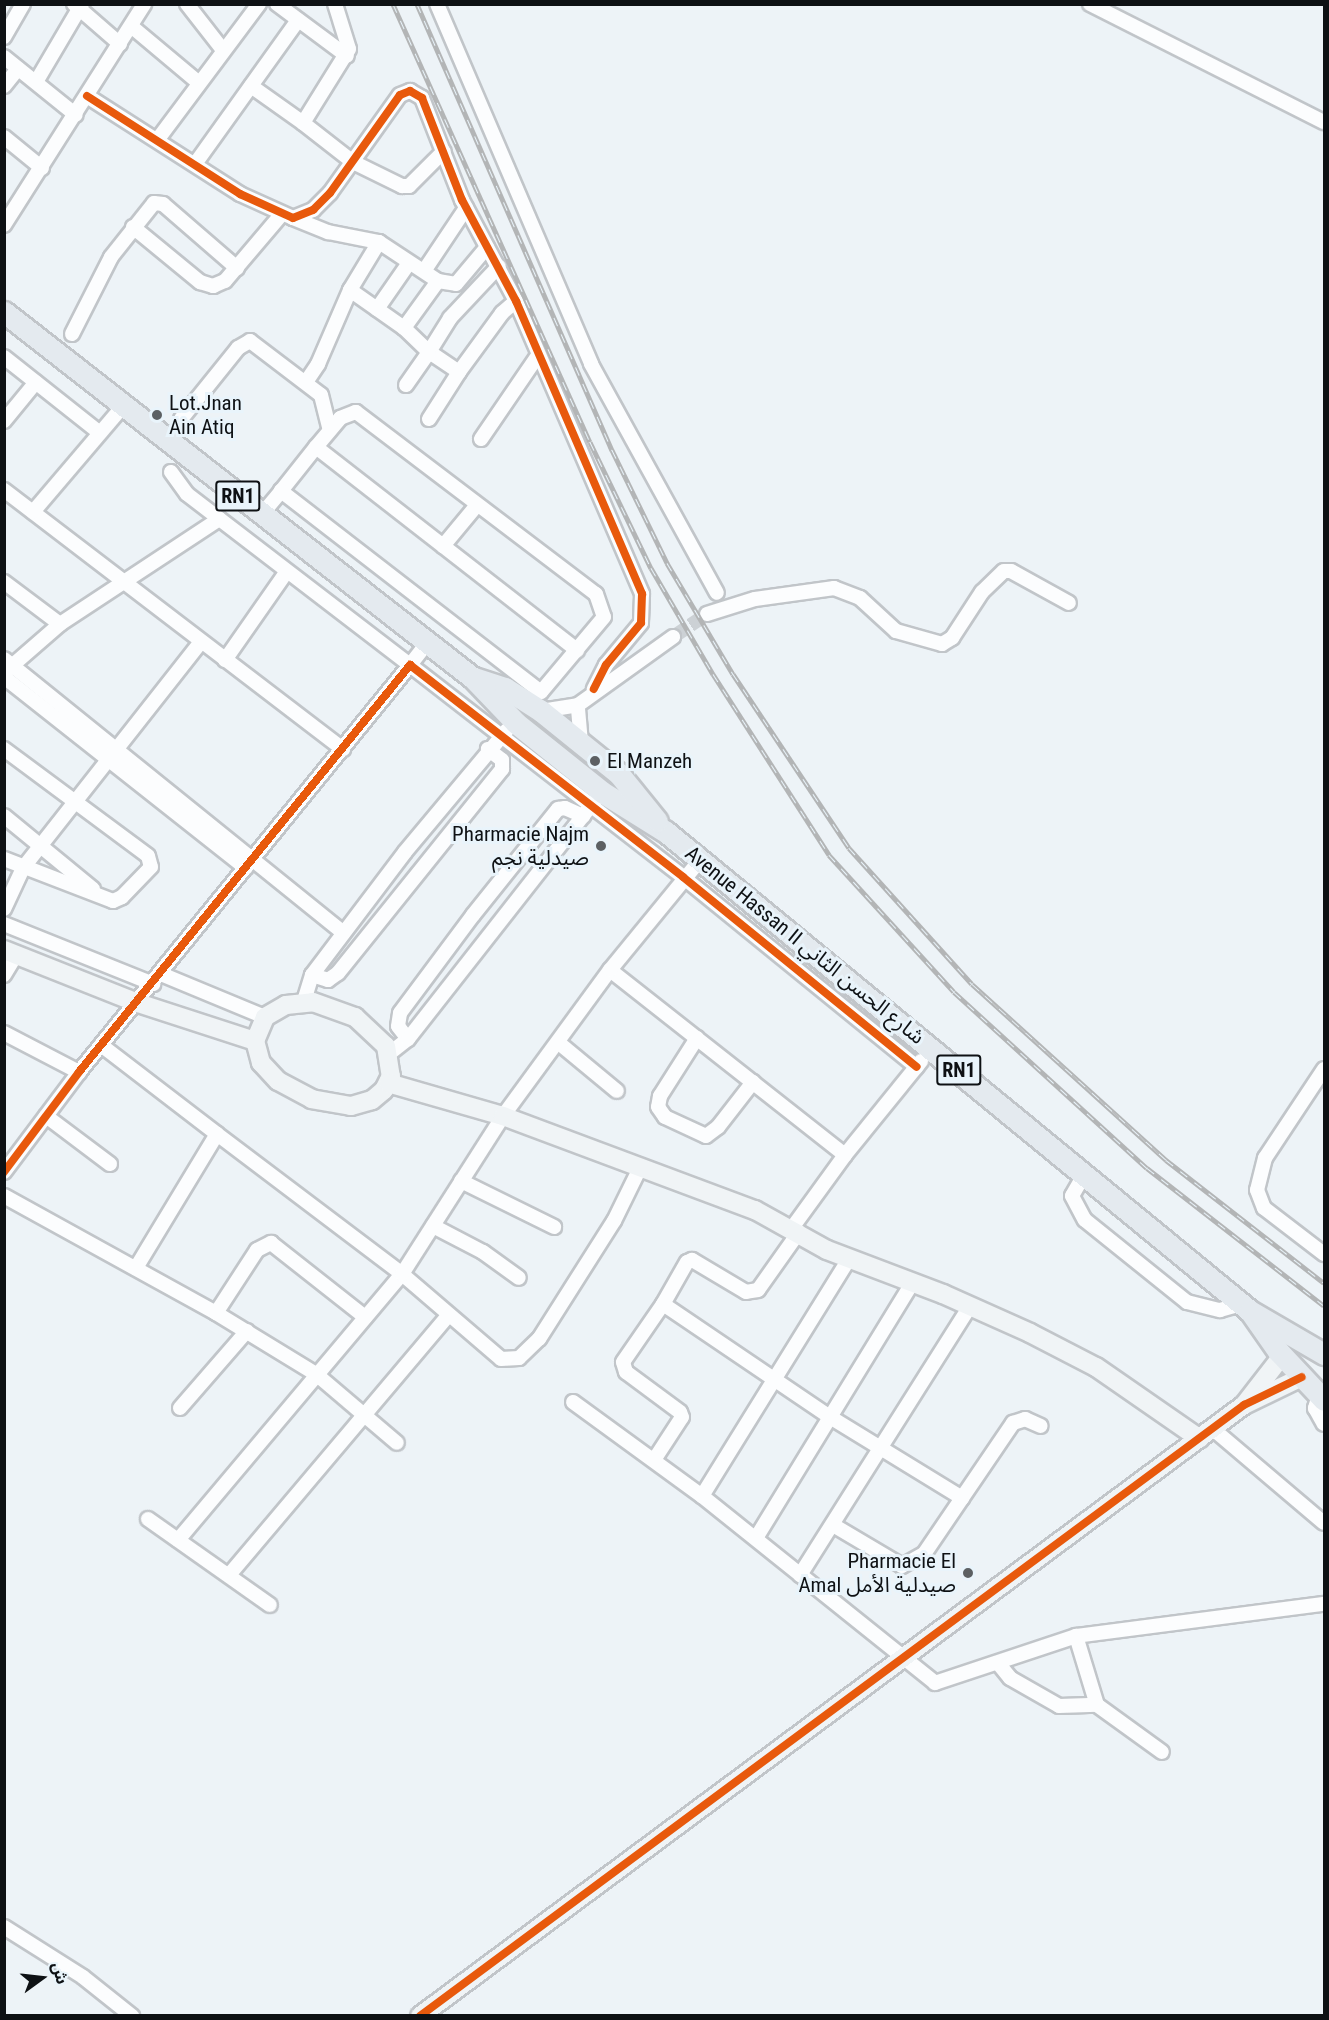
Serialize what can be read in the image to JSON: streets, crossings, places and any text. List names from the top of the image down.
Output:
{
  "streets": {
    "main road": ["RN1", "Avenue Hassan II شارع الحسن الثاني"]
  },
  "places": [
    "Lot.Jnan Ain Atiq",
    "El Manzeh",
    "Pharmacie Najm صيدلية نجم",
    "Pharmacie El Amal صيدلية الأمل"
  ],
  "north": "right"
}
